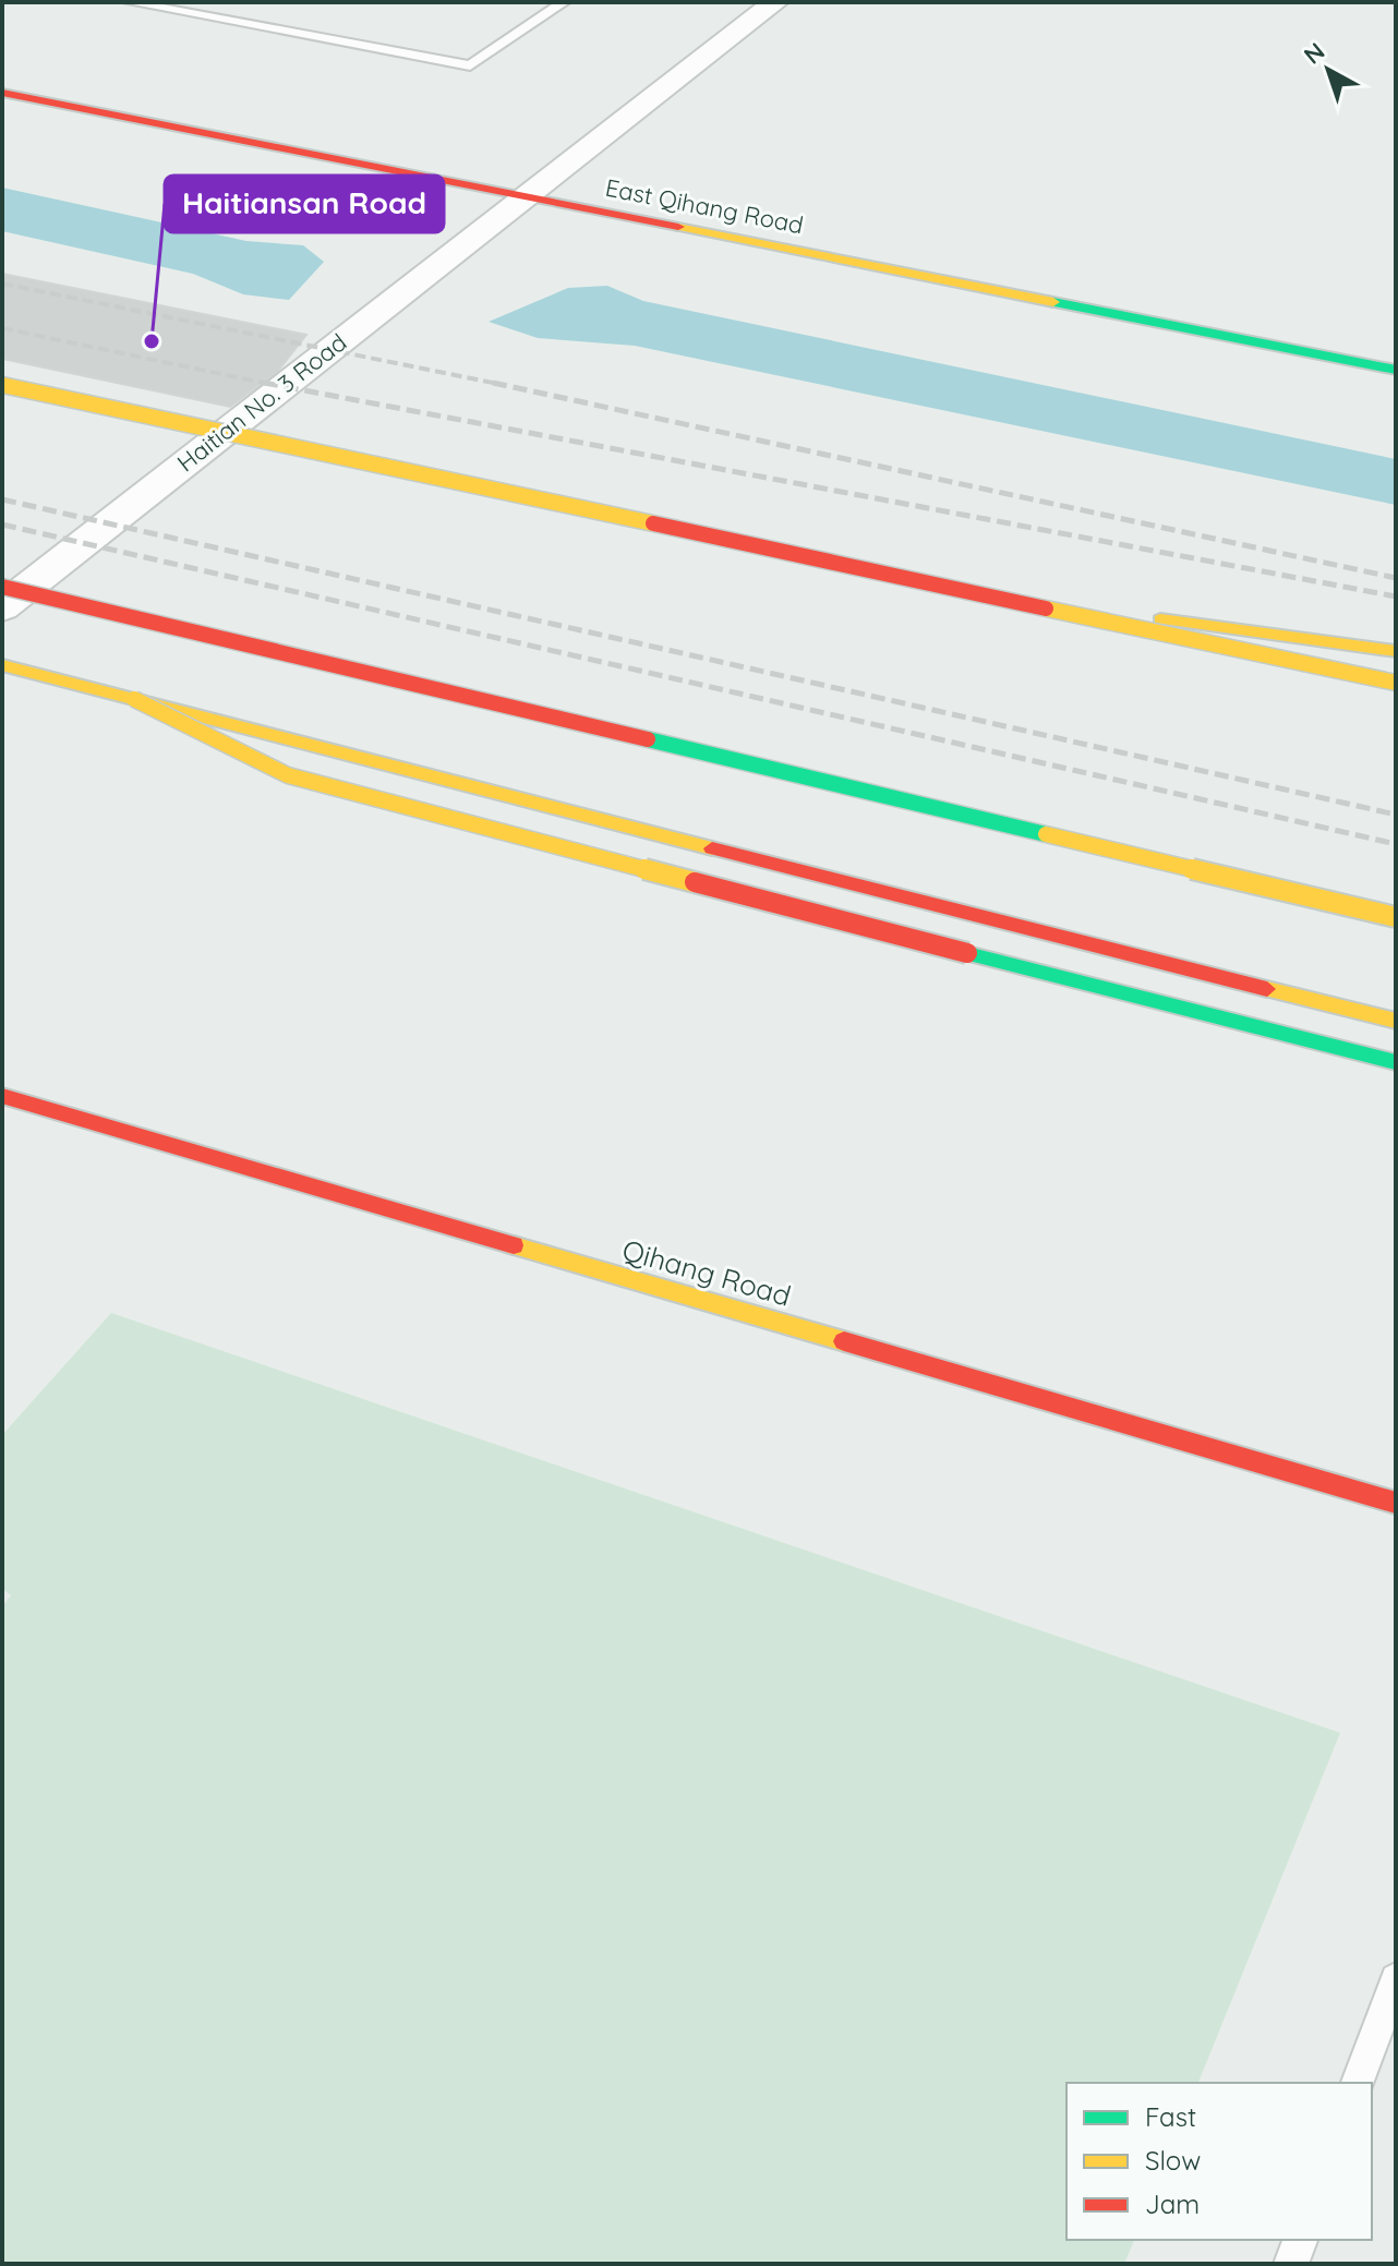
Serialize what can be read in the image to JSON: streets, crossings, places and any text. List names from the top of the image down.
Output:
{
  "streets": {
    "main road": ["East Qihang Road", "Qihang Road"],
    "street": ["Haitian No. 3 Road"]
  },
  "crossings": [
    ["East Qihang Road", "Haitian No. 3 Road"]
  ],
  "places": ["Haitiansan Road"],
  "legend": ["Fast", "Slow", "Jam"],
  "north": "top left"
}
